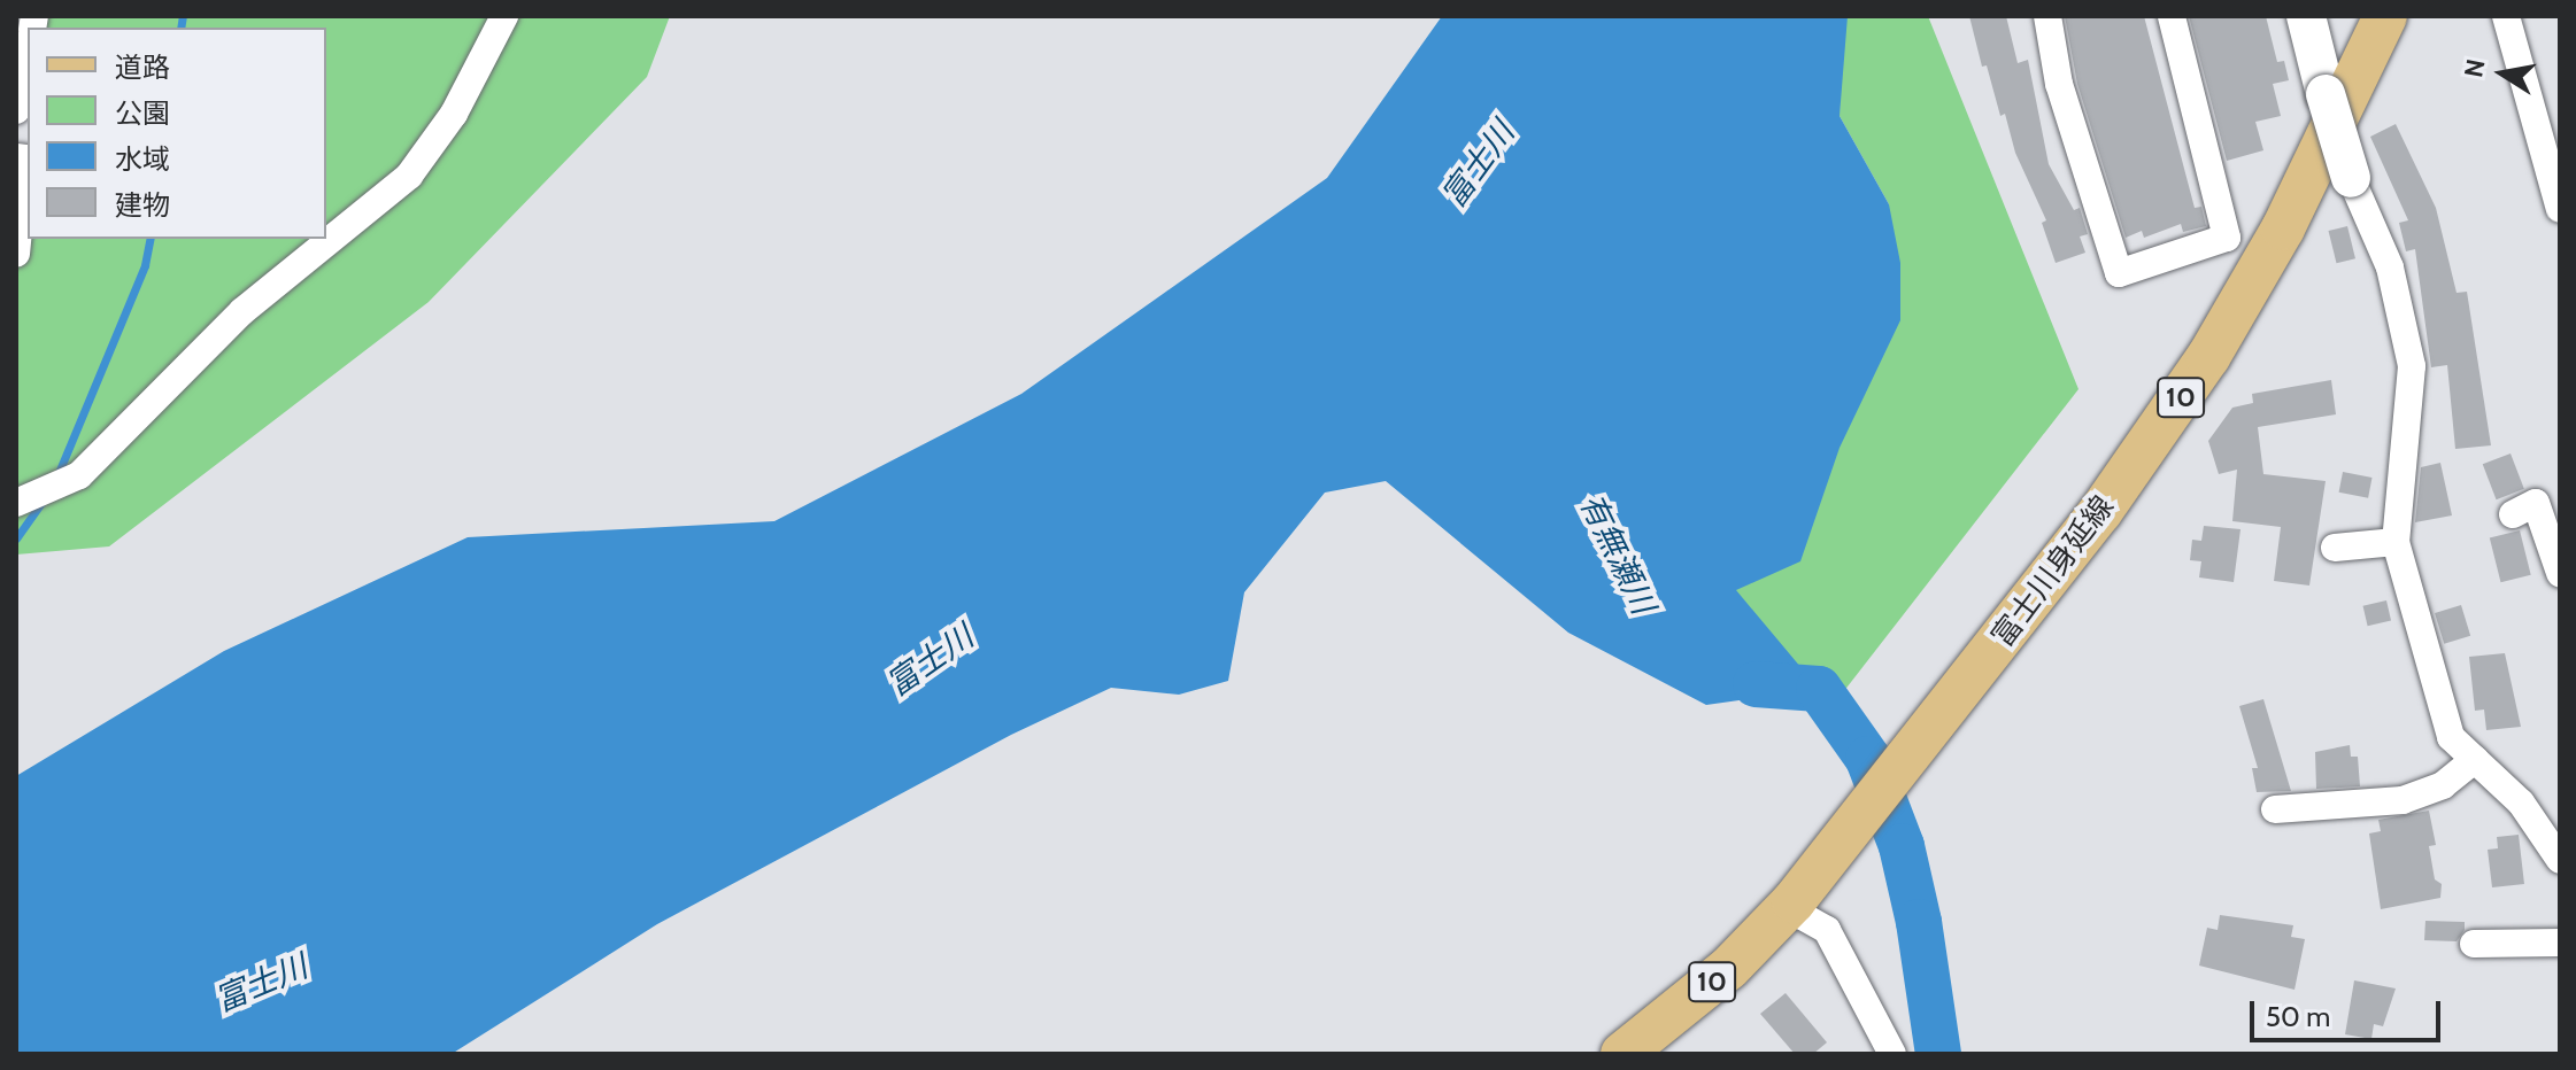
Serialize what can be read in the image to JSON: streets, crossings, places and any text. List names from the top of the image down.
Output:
{
  "streets": {
    "main road": ["10", "富士川身延線"]
  },
  "water": ["富士川", "有無瀬川"],
  "legend": [
    "道路",
    "公園",
    "水域",
    "建物"
  ],
  "scale_bar": "50 m",
  "north": "left"
}
